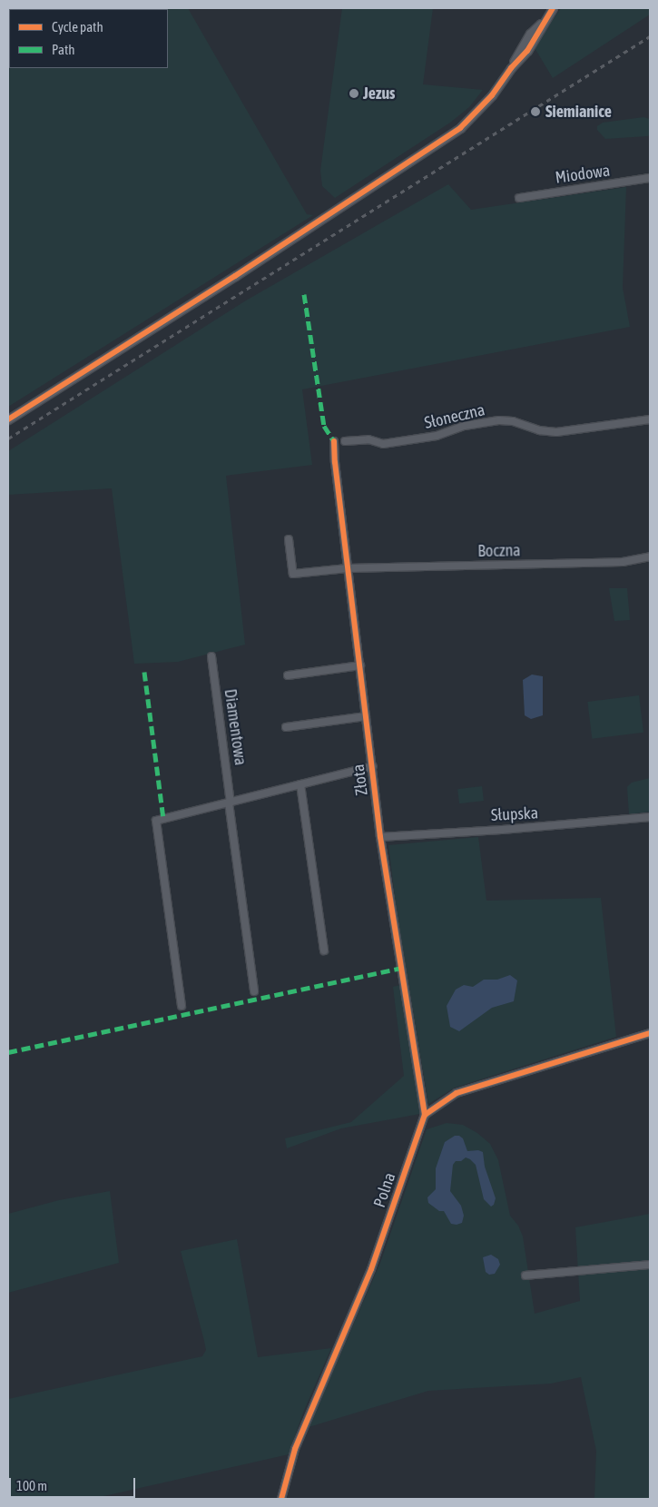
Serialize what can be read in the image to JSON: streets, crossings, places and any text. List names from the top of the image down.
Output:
{
  "streets": {
    "street": [
      "Miodowa",
      "Słoneczna",
      "Boczna",
      "Diamentowa",
      "Złota",
      "Słupska",
      "Polna"
    ]
  },
  "crossings": [
    ["Boczna", "Złota"],
    ["Diamentowa", "Złota"],
    ["Złota", "Słupska"],
    ["Złota", "Polna"]
  ],
  "places": ["Jezus", "Siemianice"],
  "legend": ["Cycle path", "Path"],
  "scale_bar": "100 m"
}
